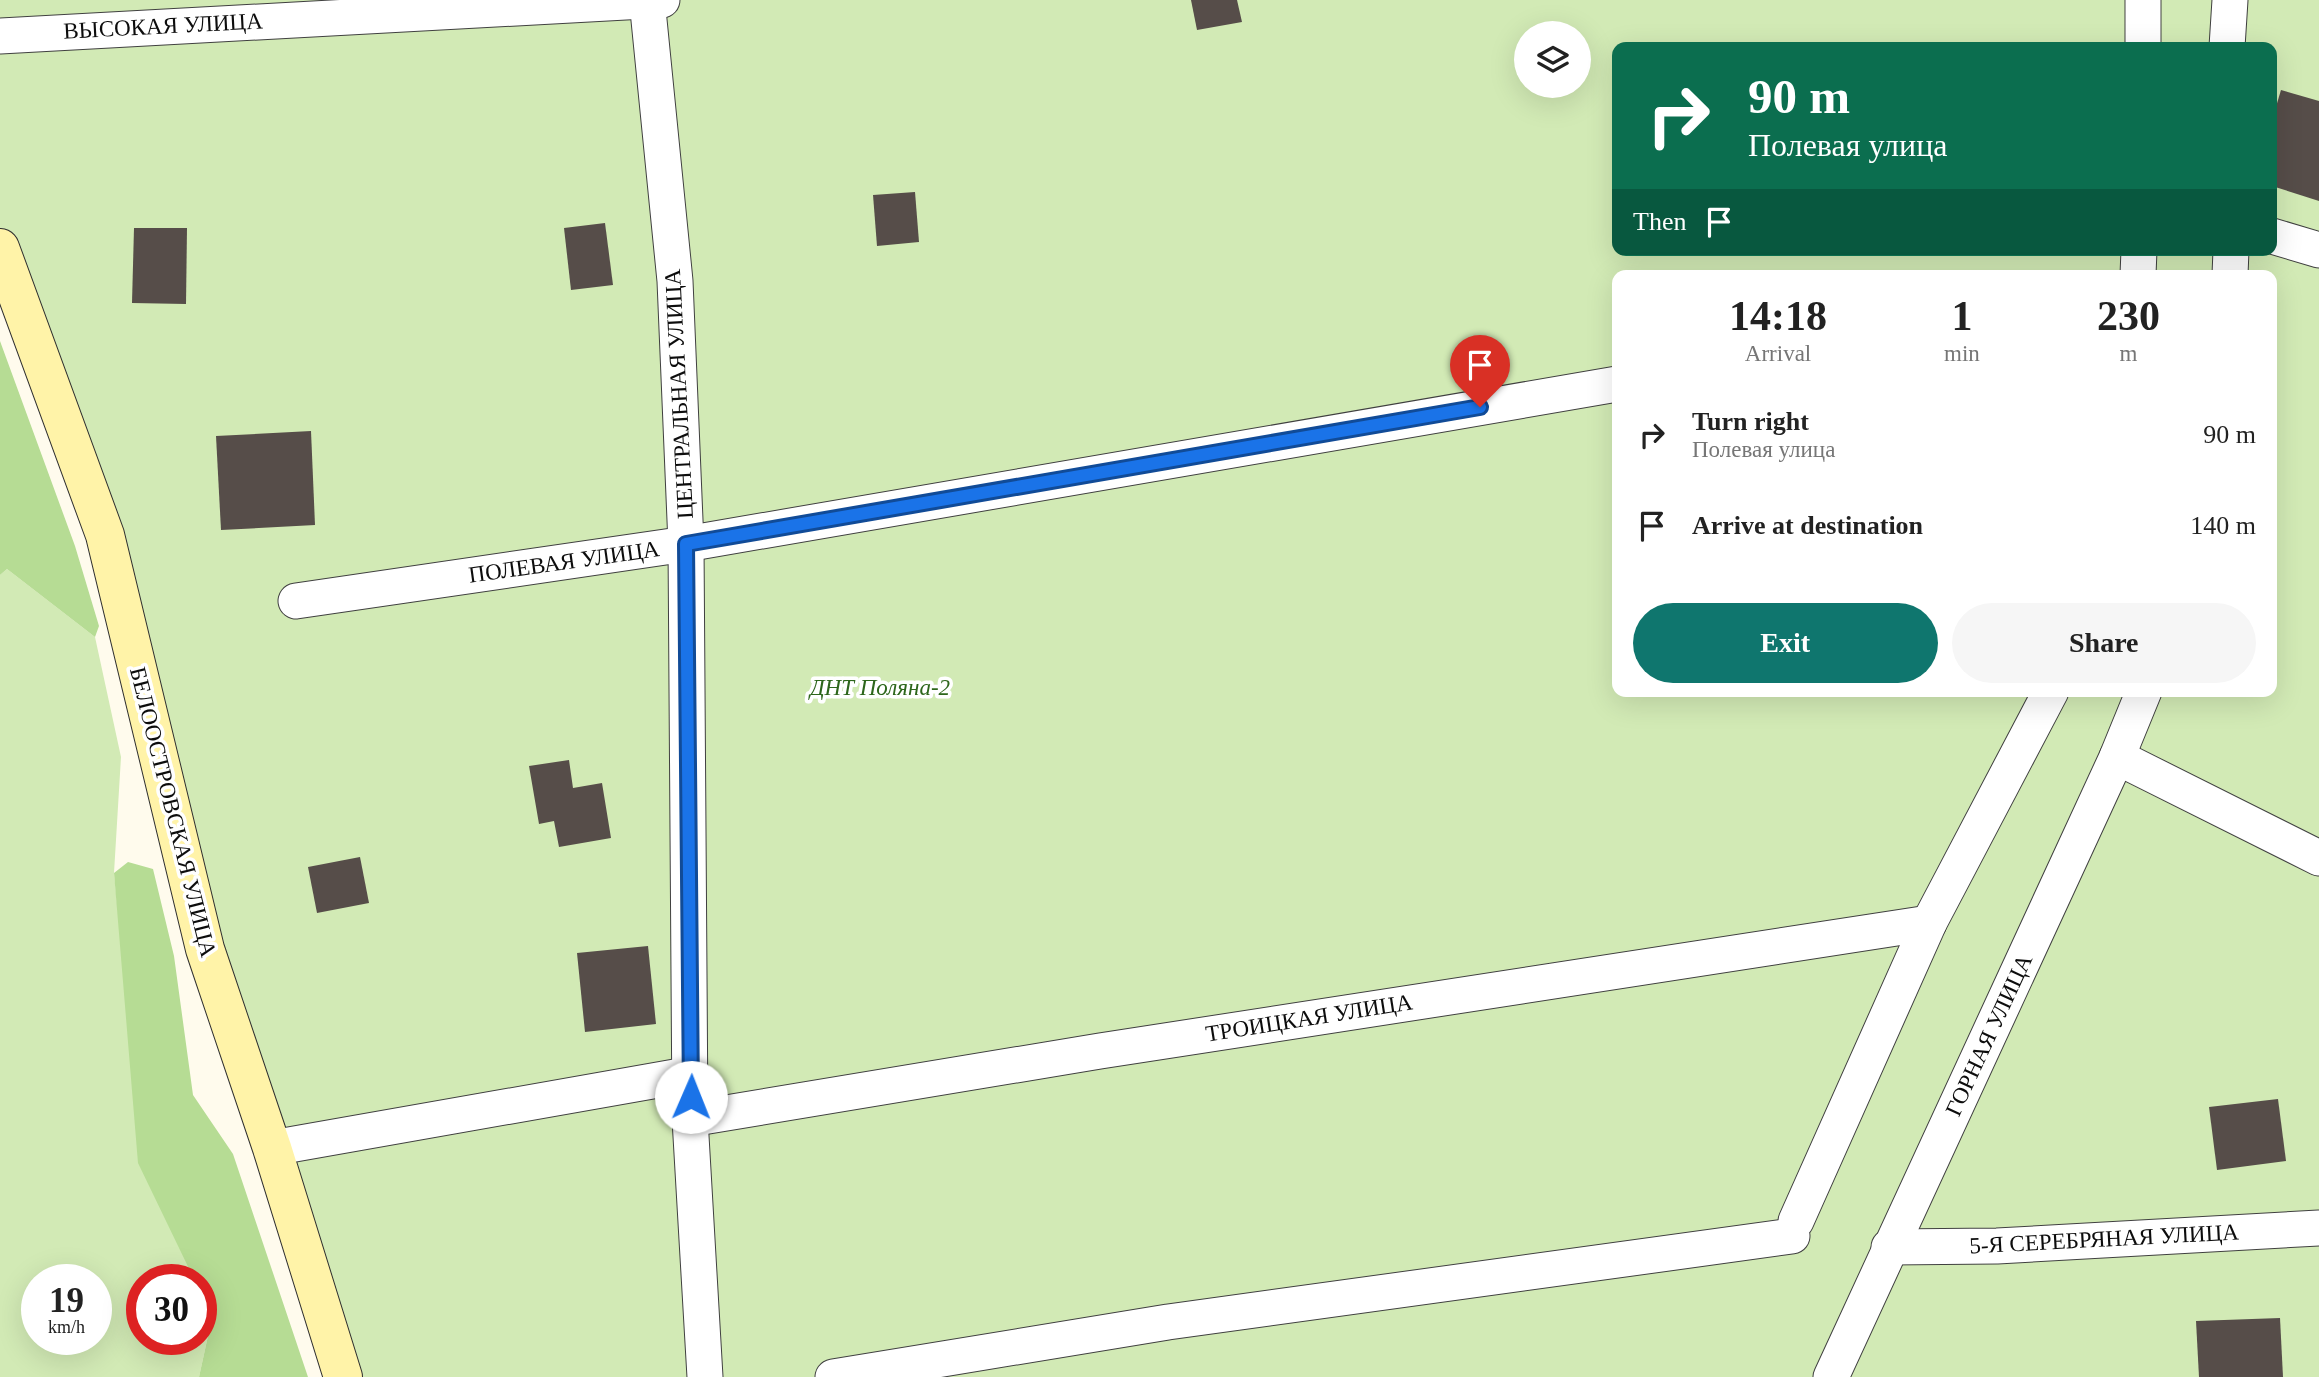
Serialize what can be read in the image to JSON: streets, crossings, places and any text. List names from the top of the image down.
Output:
{
  "streets": {
    "street": [
      "ВЫСОКАЯ УЛИЦА",
      "ЦЕНТРАЛЬНАЯ УЛИЦА",
      "ПОЛЕВАЯ УЛИЦА",
      "БЕЛООСТРОВСКАЯ УЛИЦА",
      "ТРОИЦКАЯ УЛИЦА",
      "ГОРНАЯ УЛИЦА",
      "5-Я СЕРЕБРЯНАЯ УЛИЦА"
    ]
  },
  "crossings": [
    ["ВЫСОКАЯ УЛИЦА", "ЦЕНТРАЛЬНАЯ УЛИЦА"],
    ["ЦЕНТРАЛЬНАЯ УЛИЦА", "ПОЛЕВАЯ УЛИЦА"],
    ["ЦЕНТРАЛЬНАЯ УЛИЦА", "ТРОИЦКАЯ УЛИЦА"],
    ["ГОРНАЯ УЛИЦА", "5-Я СЕРЕБРЯНАЯ УЛИЦА"]
  ],
  "parks": ["ДНТ Поляна-2"],
  "page": {
    "turn": ["90 m", "Полевая улица"],
    "then": "Then",
    "eta": [
      "14:18",
      "Arrival",
      "1",
      "min",
      "230",
      "m"
    ],
    "list": [
      {
        "name": "Turn right",
        "note": "Полевая улица",
        "value": "90 m"
      },
      {
        "name": "Arrive at destination",
        "value": "140 m"
      }
    ],
    "buttons": ["Exit", "Share"],
    "speed": "19 km/h",
    "limit": "30"
  }
}
